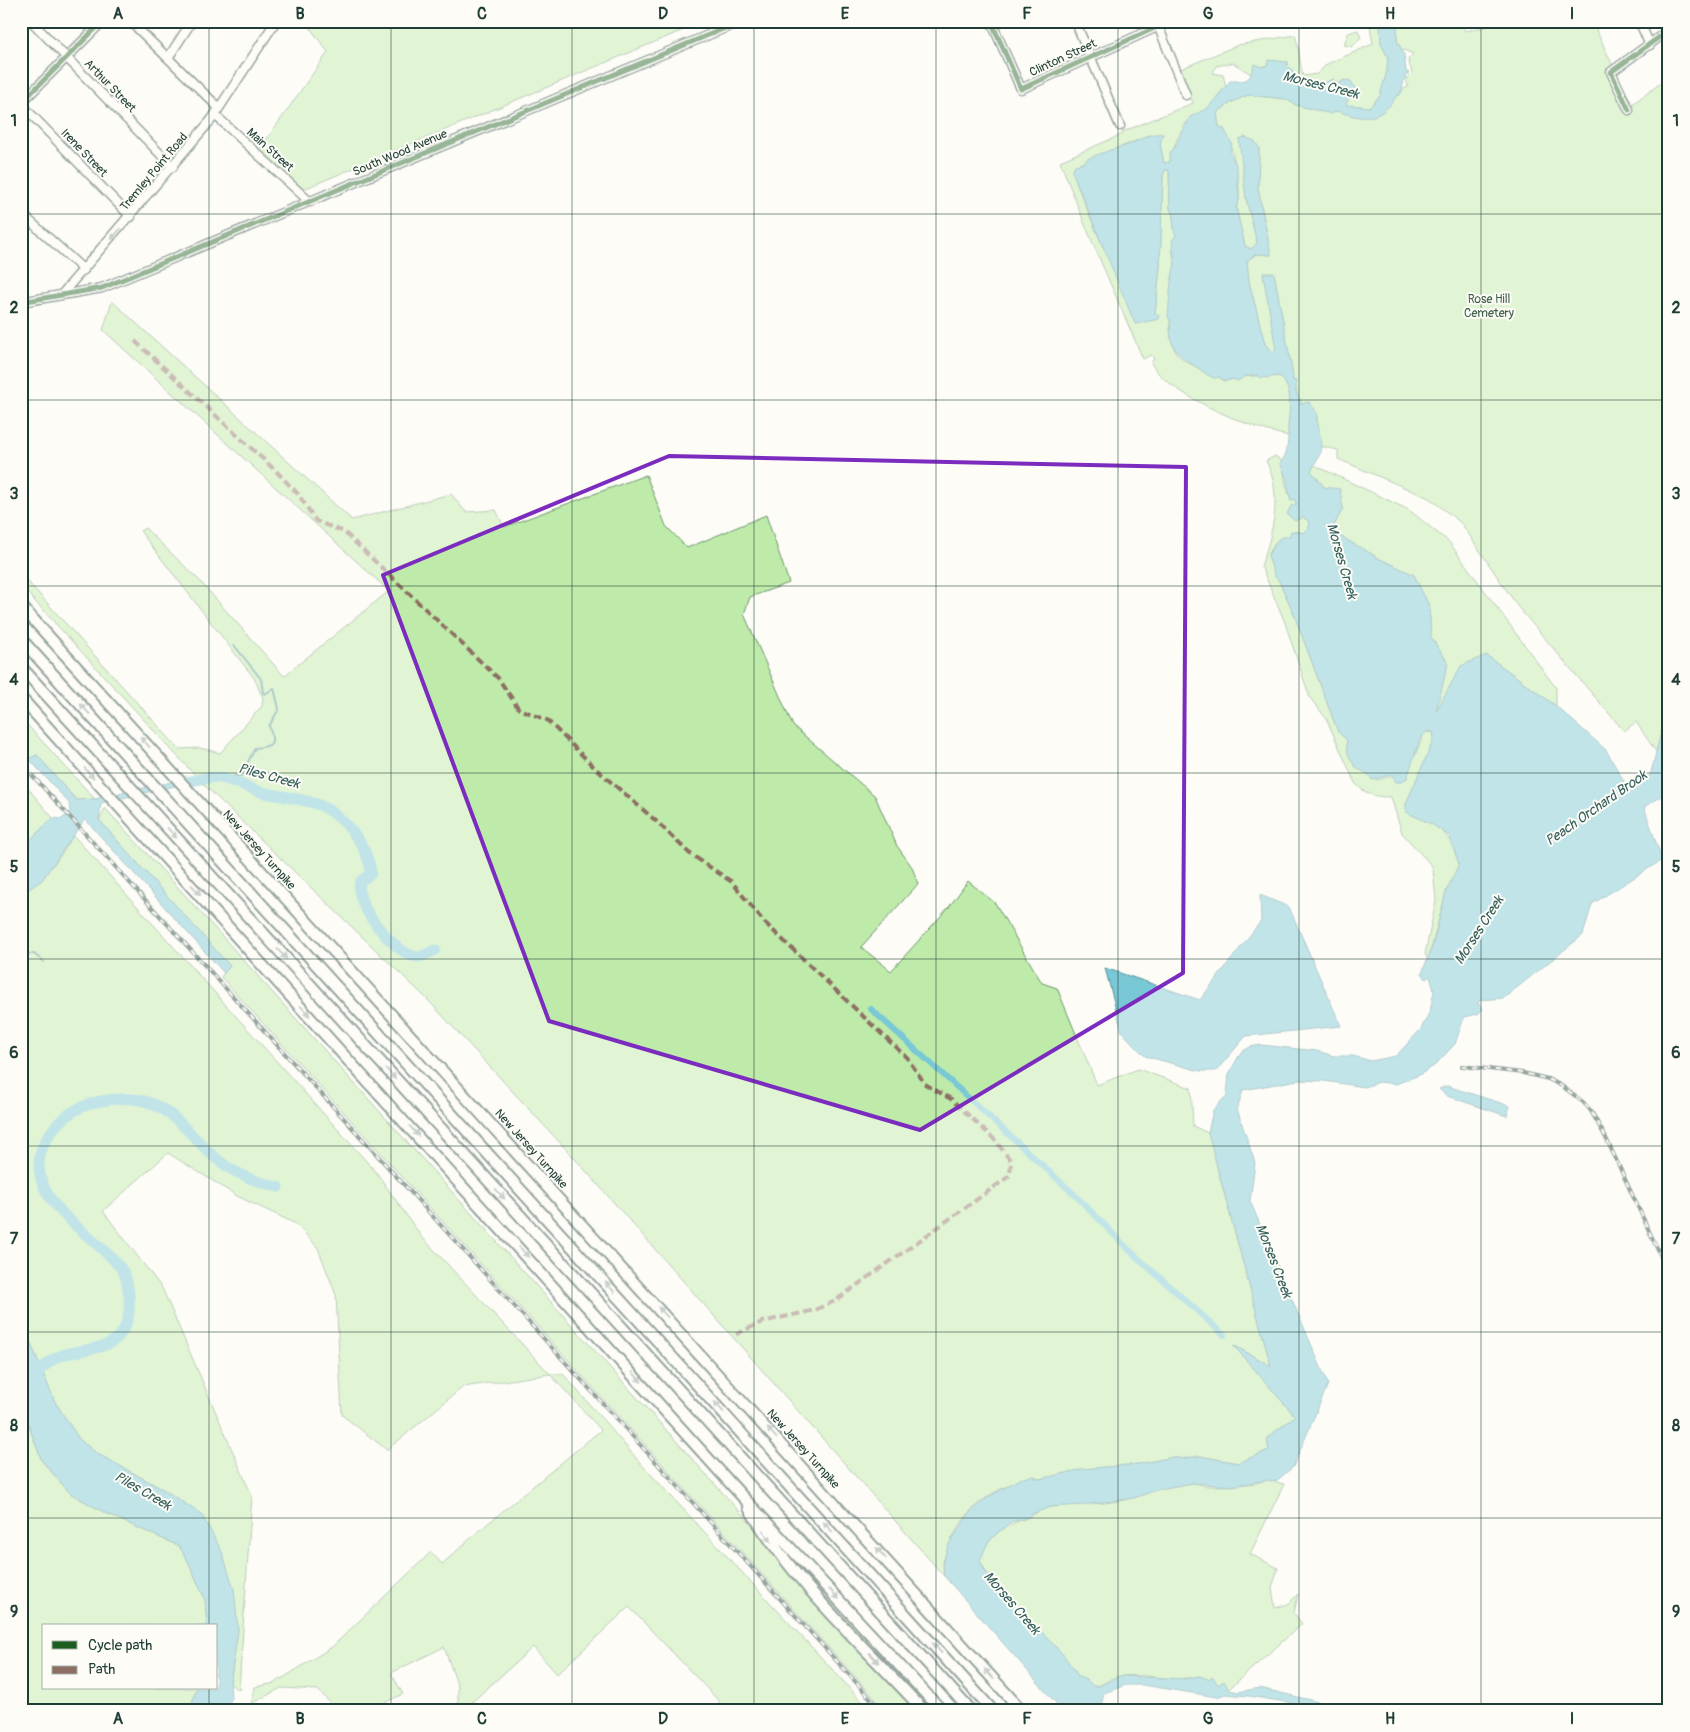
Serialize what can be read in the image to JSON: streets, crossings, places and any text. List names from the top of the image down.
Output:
{
  "streets": {
    "highway": ["New Jersey Turnpike"],
    "street": [
      "Clinton Street",
      "Arthur Street",
      "Main Street",
      "Irene Street",
      "South Wood Avenue",
      "Tremley Point Road"
    ]
  },
  "crossings": [
    ["Arthur Street", "Tremley Point Road"],
    ["Main Street", "South Wood Avenue"],
    ["Main Street", "Tremley Point Road"],
    ["Irene Street", "Tremley Point Road"],
    ["South Wood Avenue", "Tremley Point Road"]
  ],
  "water": ["Morses Creek", "Piles Creek", "Peach Orchard Brook"],
  "parks": ["Rose Hill Cemetery"],
  "legend": ["Cycle path", "Path"],
  "grid": {
    "columns": [
      "A",
      "B",
      "C",
      "D",
      "E",
      "F",
      "G",
      "H",
      "I"
    ],
    "rows": [
      "1",
      "2",
      "3",
      "4",
      "5",
      "6",
      "7",
      "8",
      "9"
    ]
  }
}
